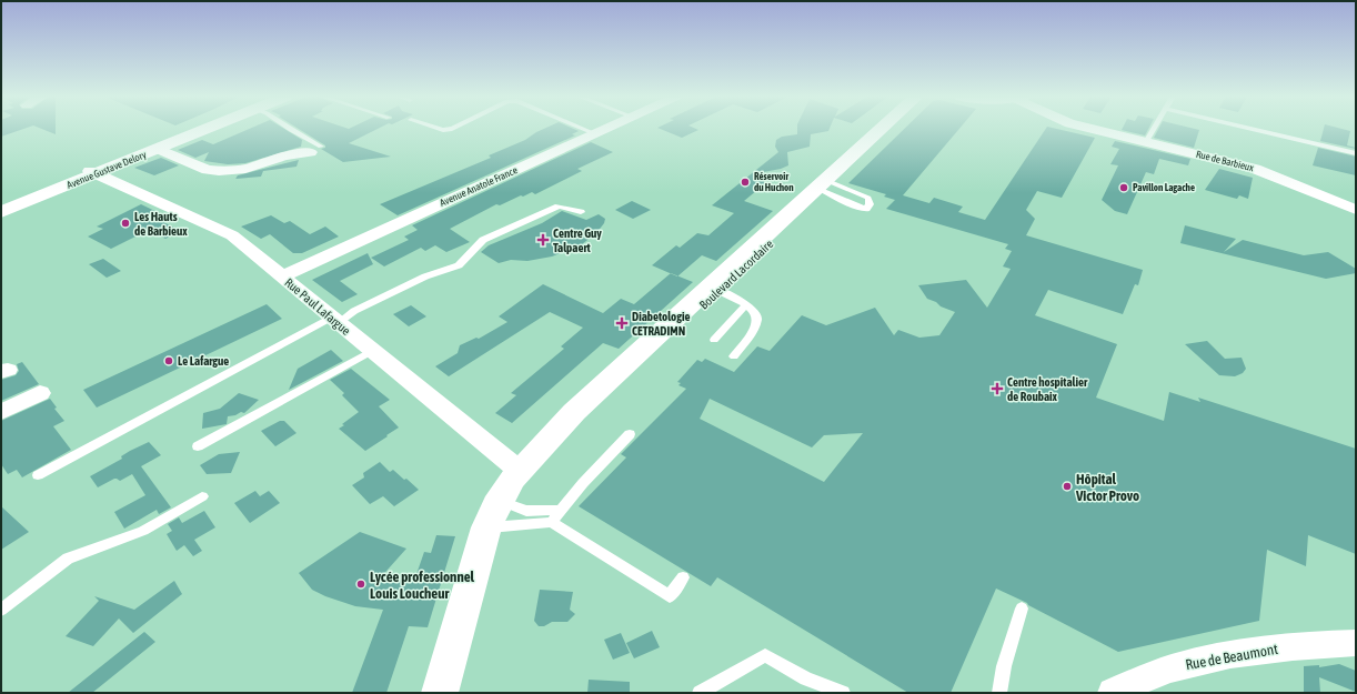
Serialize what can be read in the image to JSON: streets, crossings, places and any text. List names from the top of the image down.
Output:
{
  "streets": {
    "street": [
      "Rue de Barbieux",
      "Avenue Gustave Delory",
      "Avenue Anatole France",
      "Boulevard Lacordaire",
      "Rue Paul Lafargue",
      "Rue de Beaumont"
    ]
  },
  "crossings": [
    ["Avenue Gustave Delory", "Rue Paul Lafargue"],
    ["Avenue Anatole France", "Rue Paul Lafargue"],
    ["Boulevard Lacordaire", "Rue Paul Lafargue"]
  ],
  "places": {
    "other": [
      "Réservoir du Huchon",
      "Pavillon Lagache",
      "Les Hauts de Barbieux",
      "Le Lafargue",
      "Hôpital Victor Provo",
      "Lycée professionnel Louis Loucheur"
    ],
    "health": ["Centre Guy Talpaert", "Diabetologie CETRADIMN", "Centre hospitalier de Roubaix"]
  }
}
